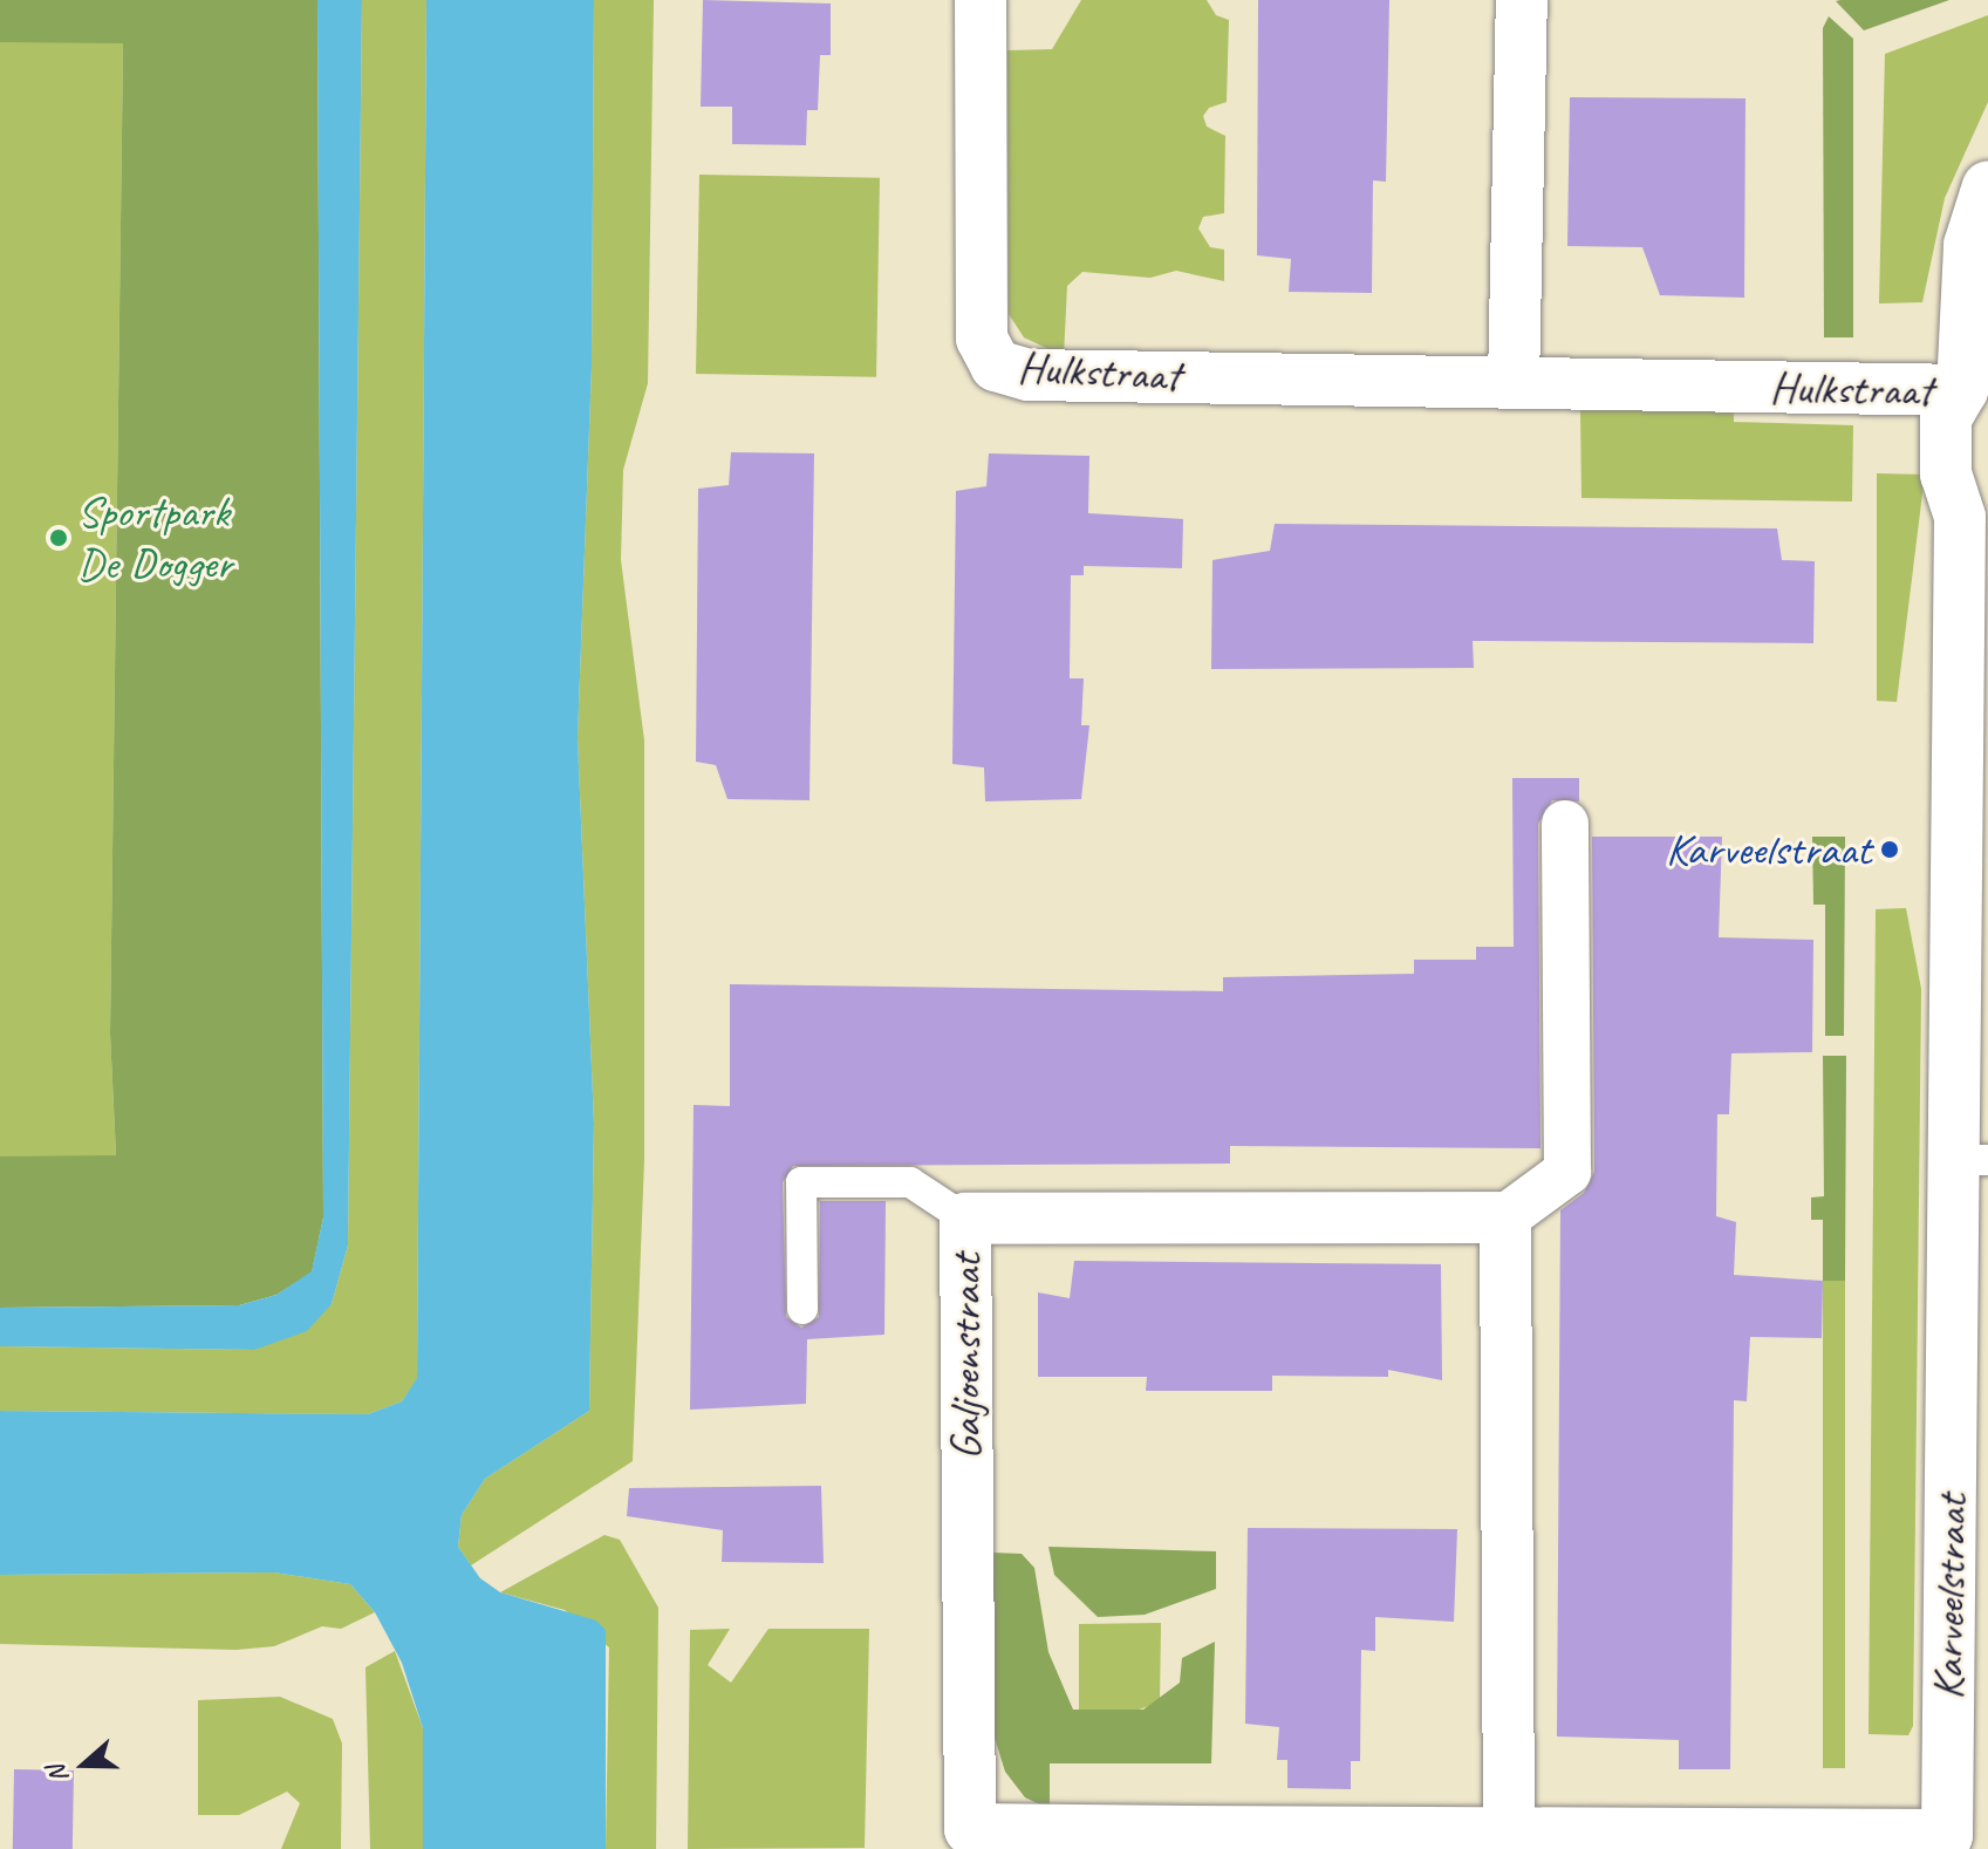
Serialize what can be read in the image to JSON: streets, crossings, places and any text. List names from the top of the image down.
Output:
{
  "streets": {
    "street": ["Hulkstraat", "Galjoenstraat", "Karveelstraat"]
  },
  "crossings": [
    ["Hulkstraat", "Karveelstraat"],
    ["Galjoenstraat", "Karveelstraat"]
  ],
  "places": ["Sportpark De Dogger", "Karveelstraat"],
  "north": "left"
}
